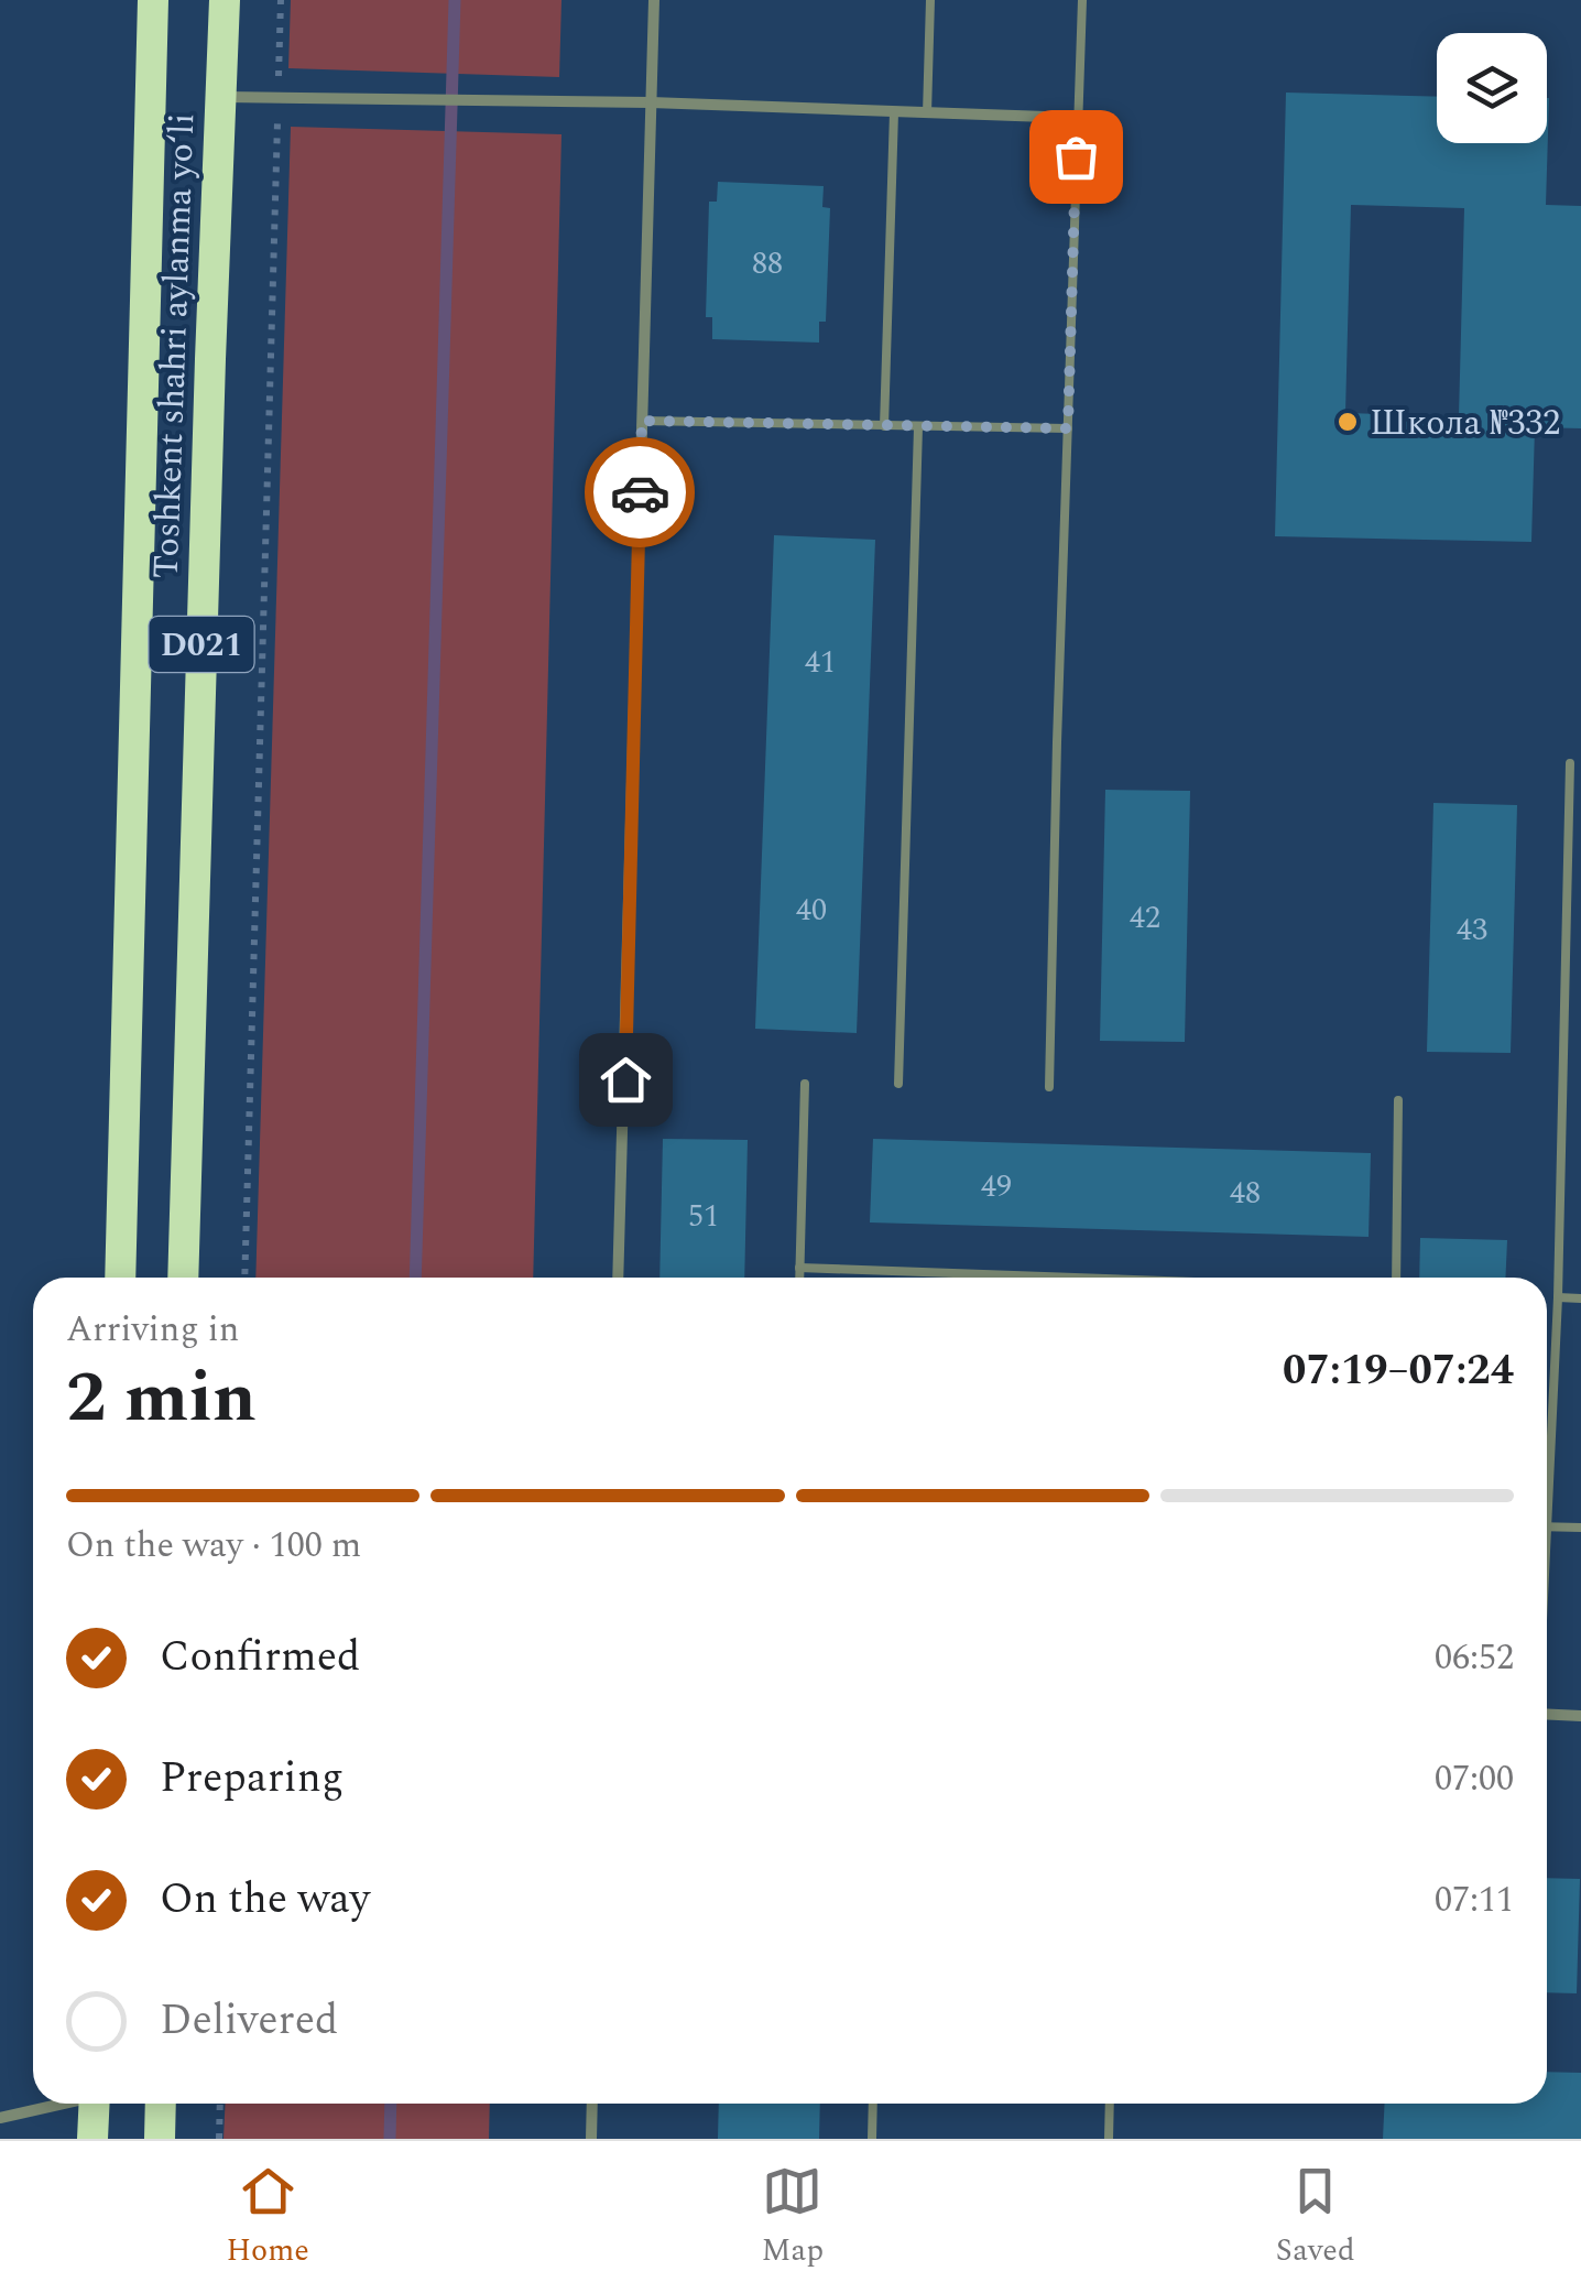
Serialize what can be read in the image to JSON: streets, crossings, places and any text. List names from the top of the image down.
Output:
{
  "streets": {
    "highway": ["Toshkent shahri aylanma yoʻli", "D021"]
  },
  "places": ["Школа №332"],
  "house_numbers": [
    "88",
    "41",
    "40",
    "42",
    "43",
    "49",
    "48",
    "51"
  ],
  "page": {
    "heading": ["2 min", "Arriving in", "07:19–07:24"],
    "bar": "On the way · 100 m",
    "list": [
      ["Confirmed", "06:52"],
      ["Preparing", "07:00"],
      ["On the way", "07:11"],
      "Delivered"
    ],
    "tabs": ["Home", "Map", "Saved"]
  }
}
